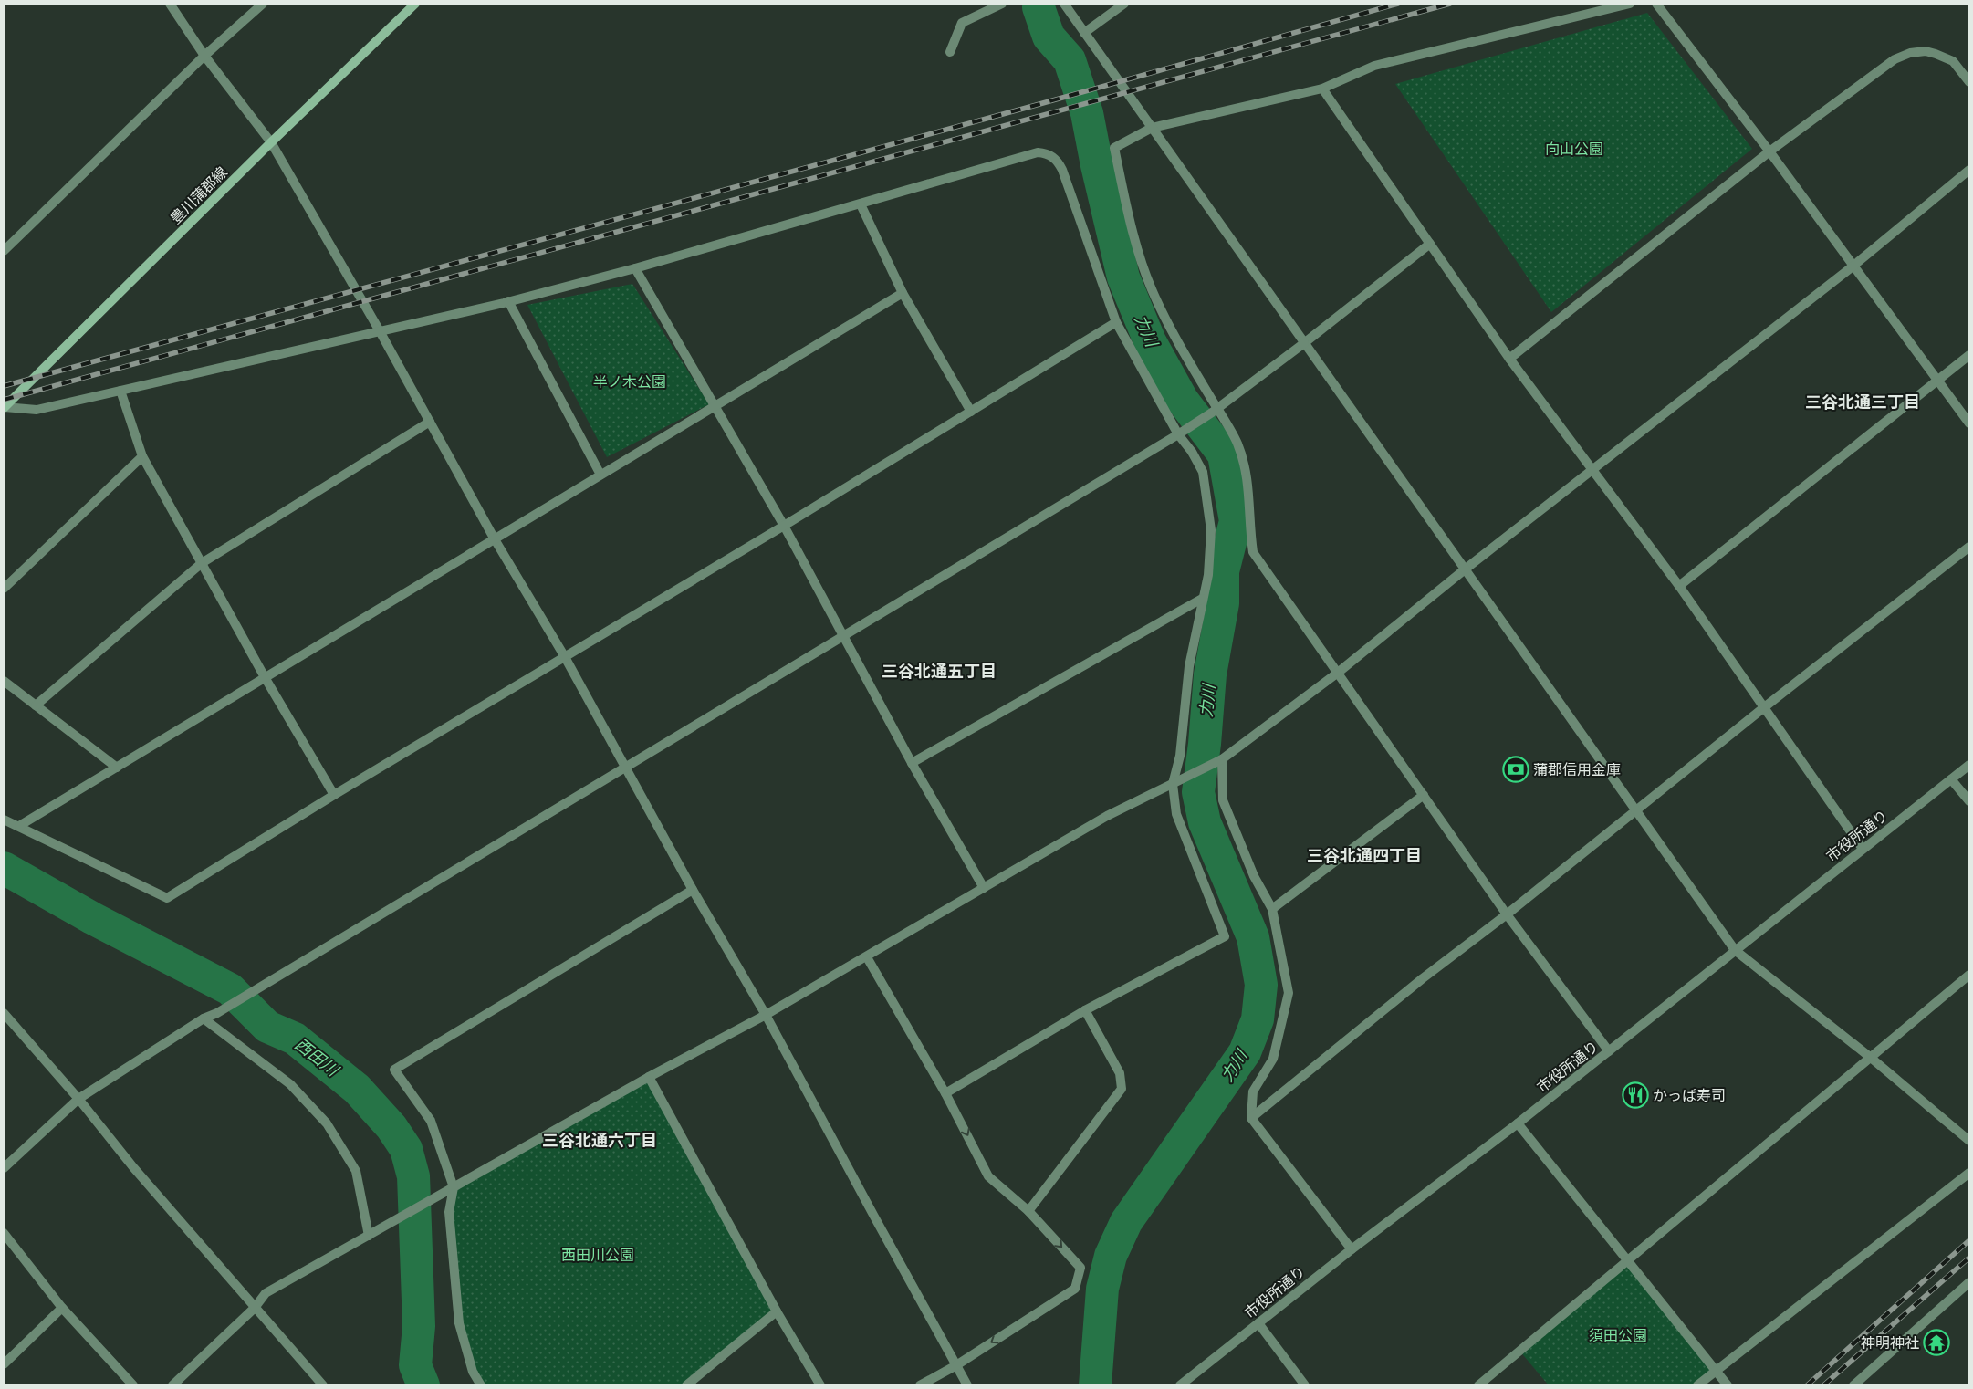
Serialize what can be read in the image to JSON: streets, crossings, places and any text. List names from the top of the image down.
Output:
{
  "streets": {
    "main road": ["豊川蒲郡線"],
    "street": ["市役所通り"]
  },
  "districts": [
    "三谷北通三丁目",
    "三谷北通五丁目",
    "三谷北通四丁目",
    "三谷北通六丁目"
  ],
  "water": ["力川", "西田川"],
  "parks": [
    "向山公園",
    "半ノ木公園",
    "西田川公園",
    "須田公園"
  ],
  "places": {
    "bank": ["蒲郡信用金庫"],
    "restaurant": ["かっぱ寿司"],
    "temple": ["神明神社"]
  }
}
